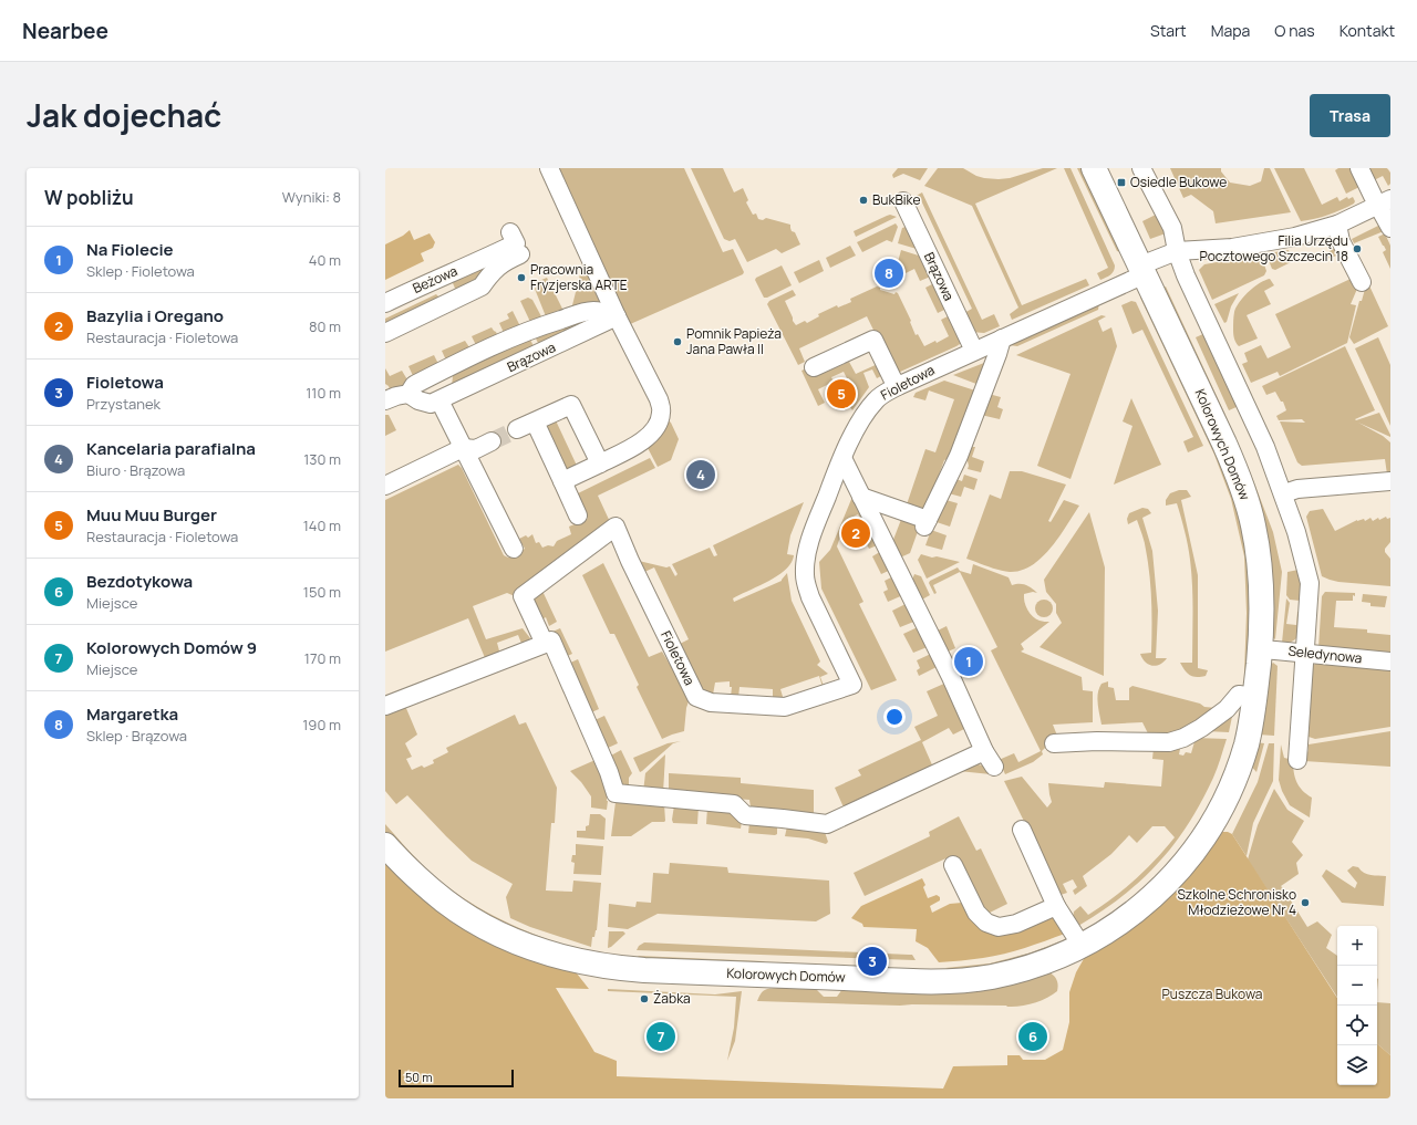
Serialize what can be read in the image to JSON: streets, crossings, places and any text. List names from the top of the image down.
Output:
{
  "streets": {
    "street": [
      "Brązowa",
      "Beżowa",
      "Fioletowa",
      "Kolorowych Domów",
      "Seledynowa"
    ]
  },
  "crossings": [
    ["Brązowa", "Fioletowa"],
    ["Fioletowa", "Kolorowych Domów"],
    ["Kolorowych Domów", "Seledynowa"]
  ],
  "parks": ["Puszcza Bukowa"],
  "places": {
    "transit": ["Osiedle Bukowe"],
    "other": [
      "BukBike",
      "Filia Urzędu Pocztowego Szczecin 18",
      "Pracownia Fryzjerska ARTE",
      "Pomnik Papieża Jana Pawła II",
      "Szkolne Schronisko Młodzieżowe Nr 4",
      "Żabka"
    ]
  },
  "scale_bar": "50 m",
  "page": {
    "header": "Nearbee",
    "nav": [
      "Start",
      "Mapa",
      "O nas",
      "Kontakt"
    ],
    "title": "Jak dojechać",
    "buttons": "Trasa",
    "heading": ["W pobliżu", "Wyniki: 8"],
    "list": [
      {
        "mark": "1",
        "name": "Na Fiolecie",
        "note": "Sklep · Fioletowa",
        "value": "40 m"
      },
      {
        "mark": "2",
        "name": "Bazylia i Oregano",
        "note": "Restauracja · Fioletowa",
        "value": "80 m"
      },
      {
        "mark": "3",
        "name": "Fioletowa",
        "note": "Przystanek",
        "value": "110 m"
      },
      {
        "mark": "4",
        "name": "Kancelaria parafialna",
        "note": "Biuro · Brązowa",
        "value": "130 m"
      },
      {
        "mark": "5",
        "name": "Muu Muu Burger",
        "note": "Restauracja · Fioletowa",
        "value": "140 m"
      },
      {
        "mark": "6",
        "name": "Bezdotykowa",
        "note": "Miejsce",
        "value": "150 m"
      },
      {
        "mark": "7",
        "name": "Kolorowych Domów 9",
        "note": "Miejsce",
        "value": "170 m"
      },
      {
        "mark": "8",
        "name": "Margaretka",
        "note": "Sklep · Brązowa",
        "value": "190 m"
      }
    ],
    "pins": [
      "8",
      "5",
      "4",
      "2",
      "1",
      "3",
      "6",
      "7"
    ],
    "map_buttons": ["+", "−"],
    "scale": "50 m"
  }
}
